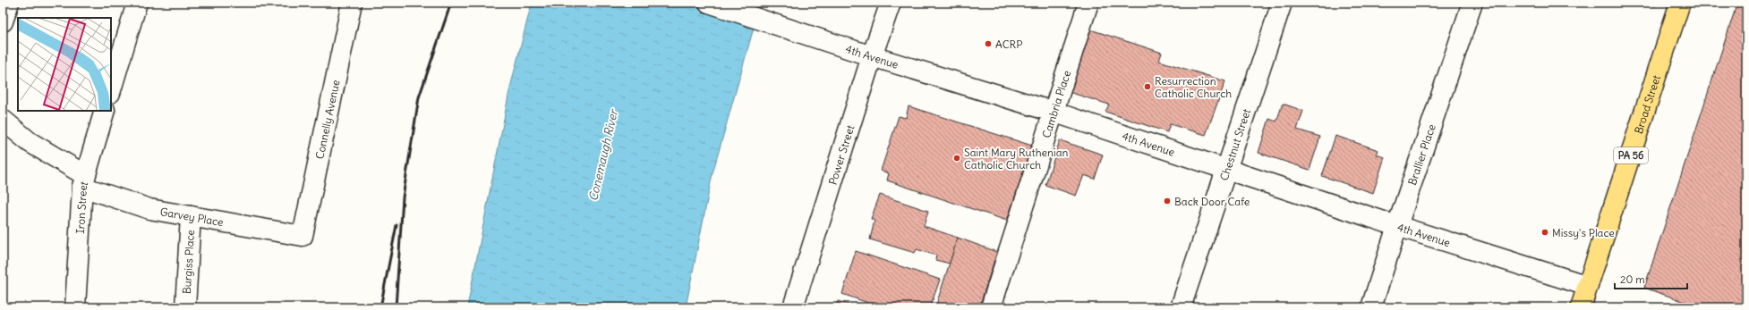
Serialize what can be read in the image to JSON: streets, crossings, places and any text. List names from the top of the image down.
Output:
{
  "streets": {
    "highway": ["Broad Street", "PA 56"],
    "street": [
      "4th Avenue",
      "Cambria Place",
      "Connelly Avenue",
      "Chestnut Street",
      "Power Street",
      "Brallier Place",
      "Iron Street",
      "Garvey Place",
      "Burgiss Place"
    ]
  },
  "crossings": [
    ["4th Avenue", "Cambria Place"],
    ["4th Avenue", "Broad Street"],
    ["4th Avenue", "Chestnut Street"],
    ["4th Avenue", "Power Street"],
    ["4th Avenue", "Brallier Place"],
    ["Connelly Avenue", "Garvey Place"],
    ["Iron Street", "Garvey Place"],
    ["Garvey Place", "Burgiss Place"]
  ],
  "water": ["Conemaugh River"],
  "places": [
    "ACRP",
    "Resurrection Catholic Church",
    "Saint Mary Ruthenian Catholic Church",
    "Back Door Cafe",
    "Missy's Place"
  ],
  "scale_bar": "20 m"
}
